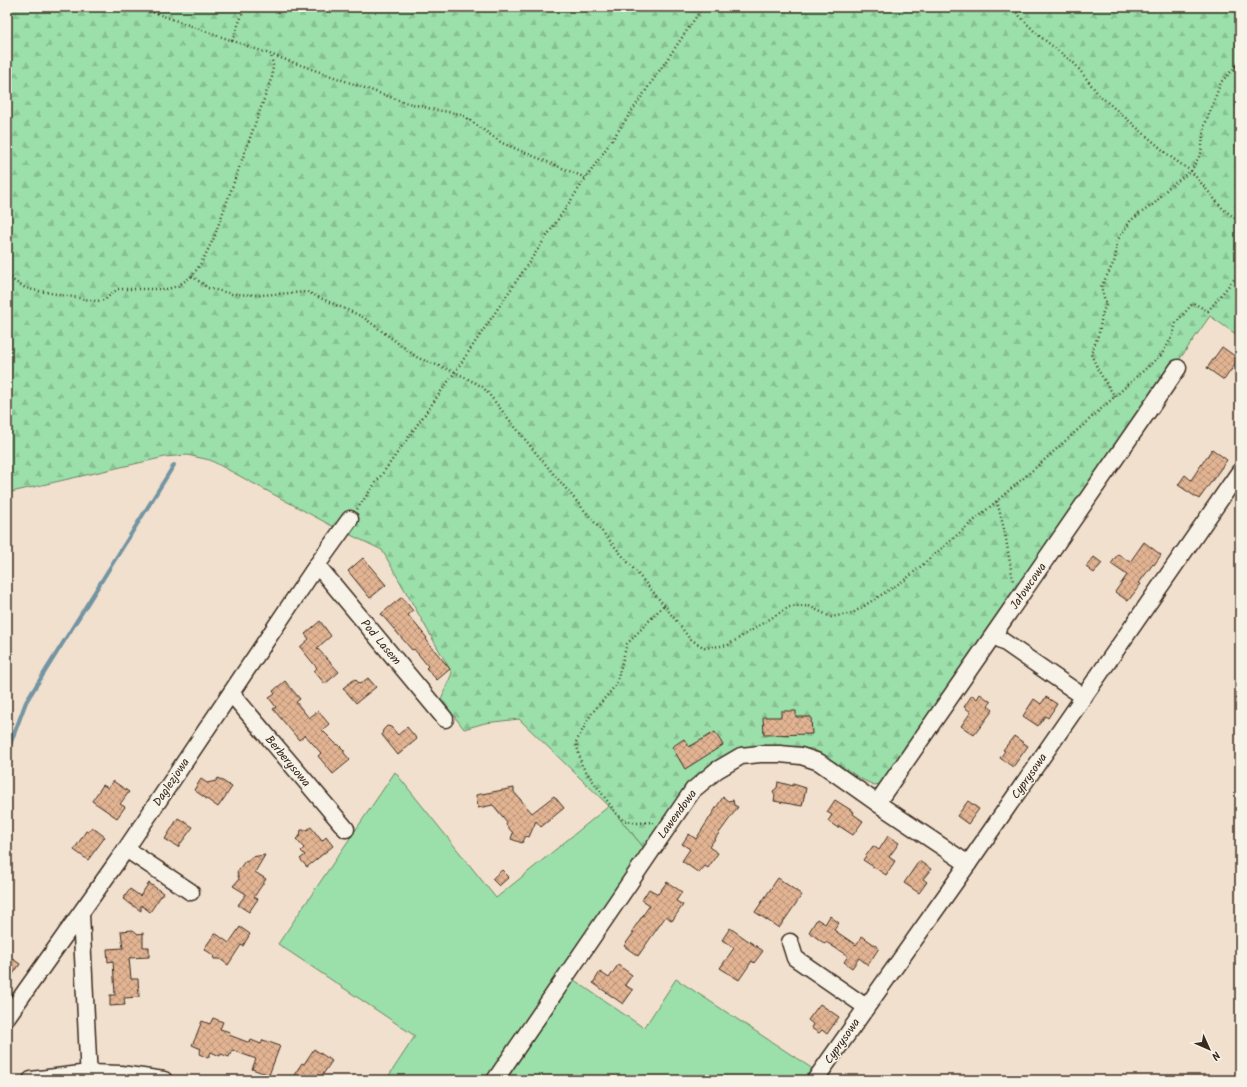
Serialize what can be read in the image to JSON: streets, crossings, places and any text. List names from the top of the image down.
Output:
{
  "streets": {
    "street": [
      "Jałowcowa",
      "Pod Lasem",
      "Berberysowa",
      "Cyprysowa",
      "Daglezjowa",
      "Lawendowa"
    ]
  },
  "crossings": [
    ["Jałowcowa", "Lawendowa"],
    ["Pod Lasem", "Daglezjowa"],
    ["Berberysowa", "Daglezjowa"],
    ["Cyprysowa", "Lawendowa"]
  ],
  "north": "bottom right"
}
